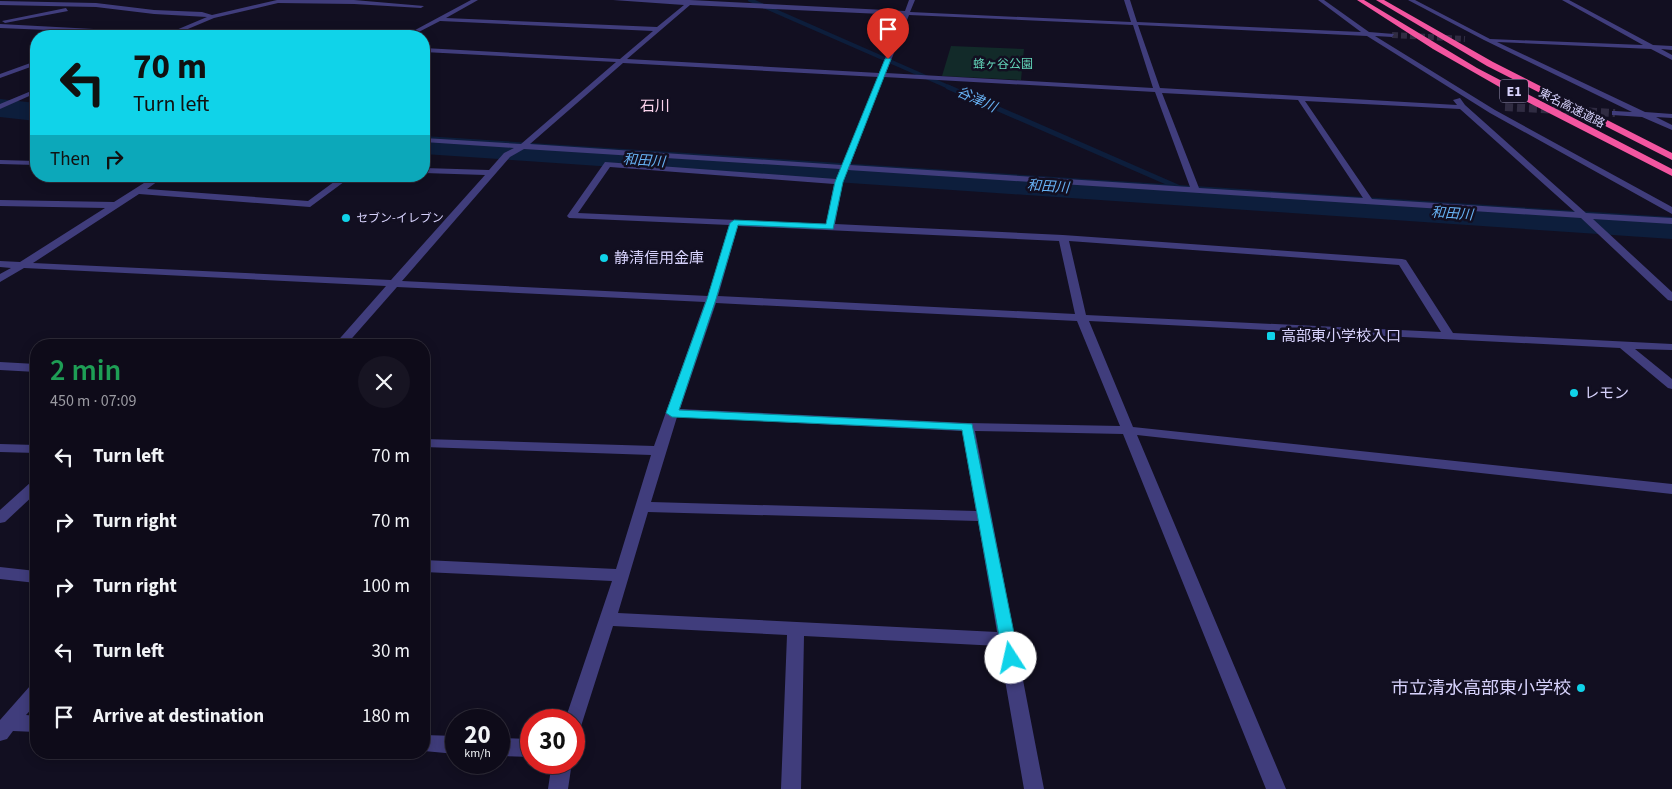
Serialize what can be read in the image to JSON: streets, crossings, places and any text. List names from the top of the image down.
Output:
{
  "streets": {
    "highway": ["E1", "東名高速道路"]
  },
  "districts": ["石川"],
  "water": ["谷津川", "和田川"],
  "parks": ["蜂ヶ谷公園"],
  "places": {
    "other": [
      "セブン-イレブン",
      "静清信用金庫",
      "レモン",
      "市立清水高部東小学校"
    ],
    "transit": ["高部東小学校入口"]
  },
  "page": {
    "turn": ["70 m", "Turn left"],
    "then": "Then",
    "heading": ["2 min", "450 m · 07:09"],
    "list": [
      {
        "name": "Turn left",
        "value": "70 m"
      },
      {
        "name": "Turn right",
        "value": "70 m"
      },
      {
        "name": "Turn right",
        "value": "100 m"
      },
      {
        "name": "Turn left",
        "value": "30 m"
      },
      {
        "name": "Arrive at destination",
        "value": "180 m"
      }
    ],
    "speed": "20 km/h",
    "limit": "30"
  }
}
